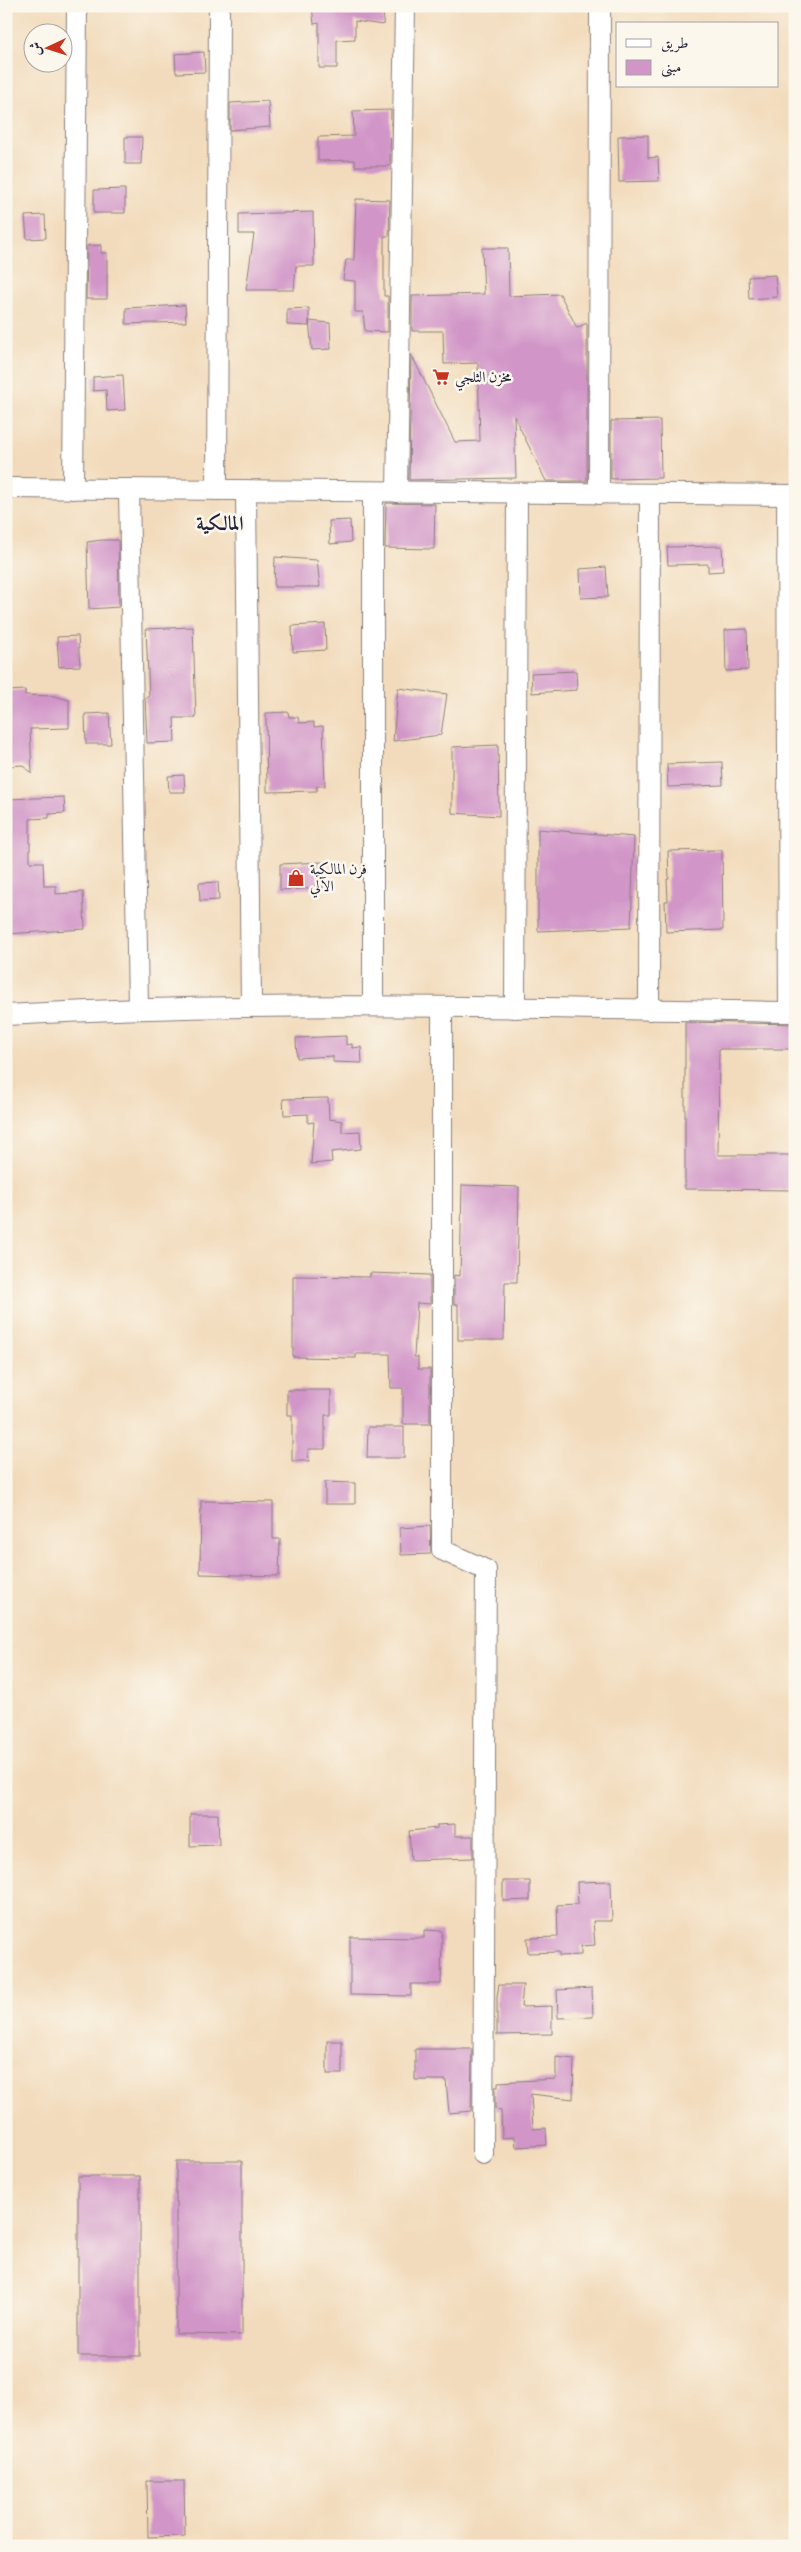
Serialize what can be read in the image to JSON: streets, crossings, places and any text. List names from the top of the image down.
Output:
{
  "districts": ["المالكية"],
  "places": {
    "supermarket": ["مخزن الثلجي"],
    "shop": ["فرن المالكية الآلي"]
  },
  "legend": ["طريق", "مبنى"],
  "north": "left"
}
